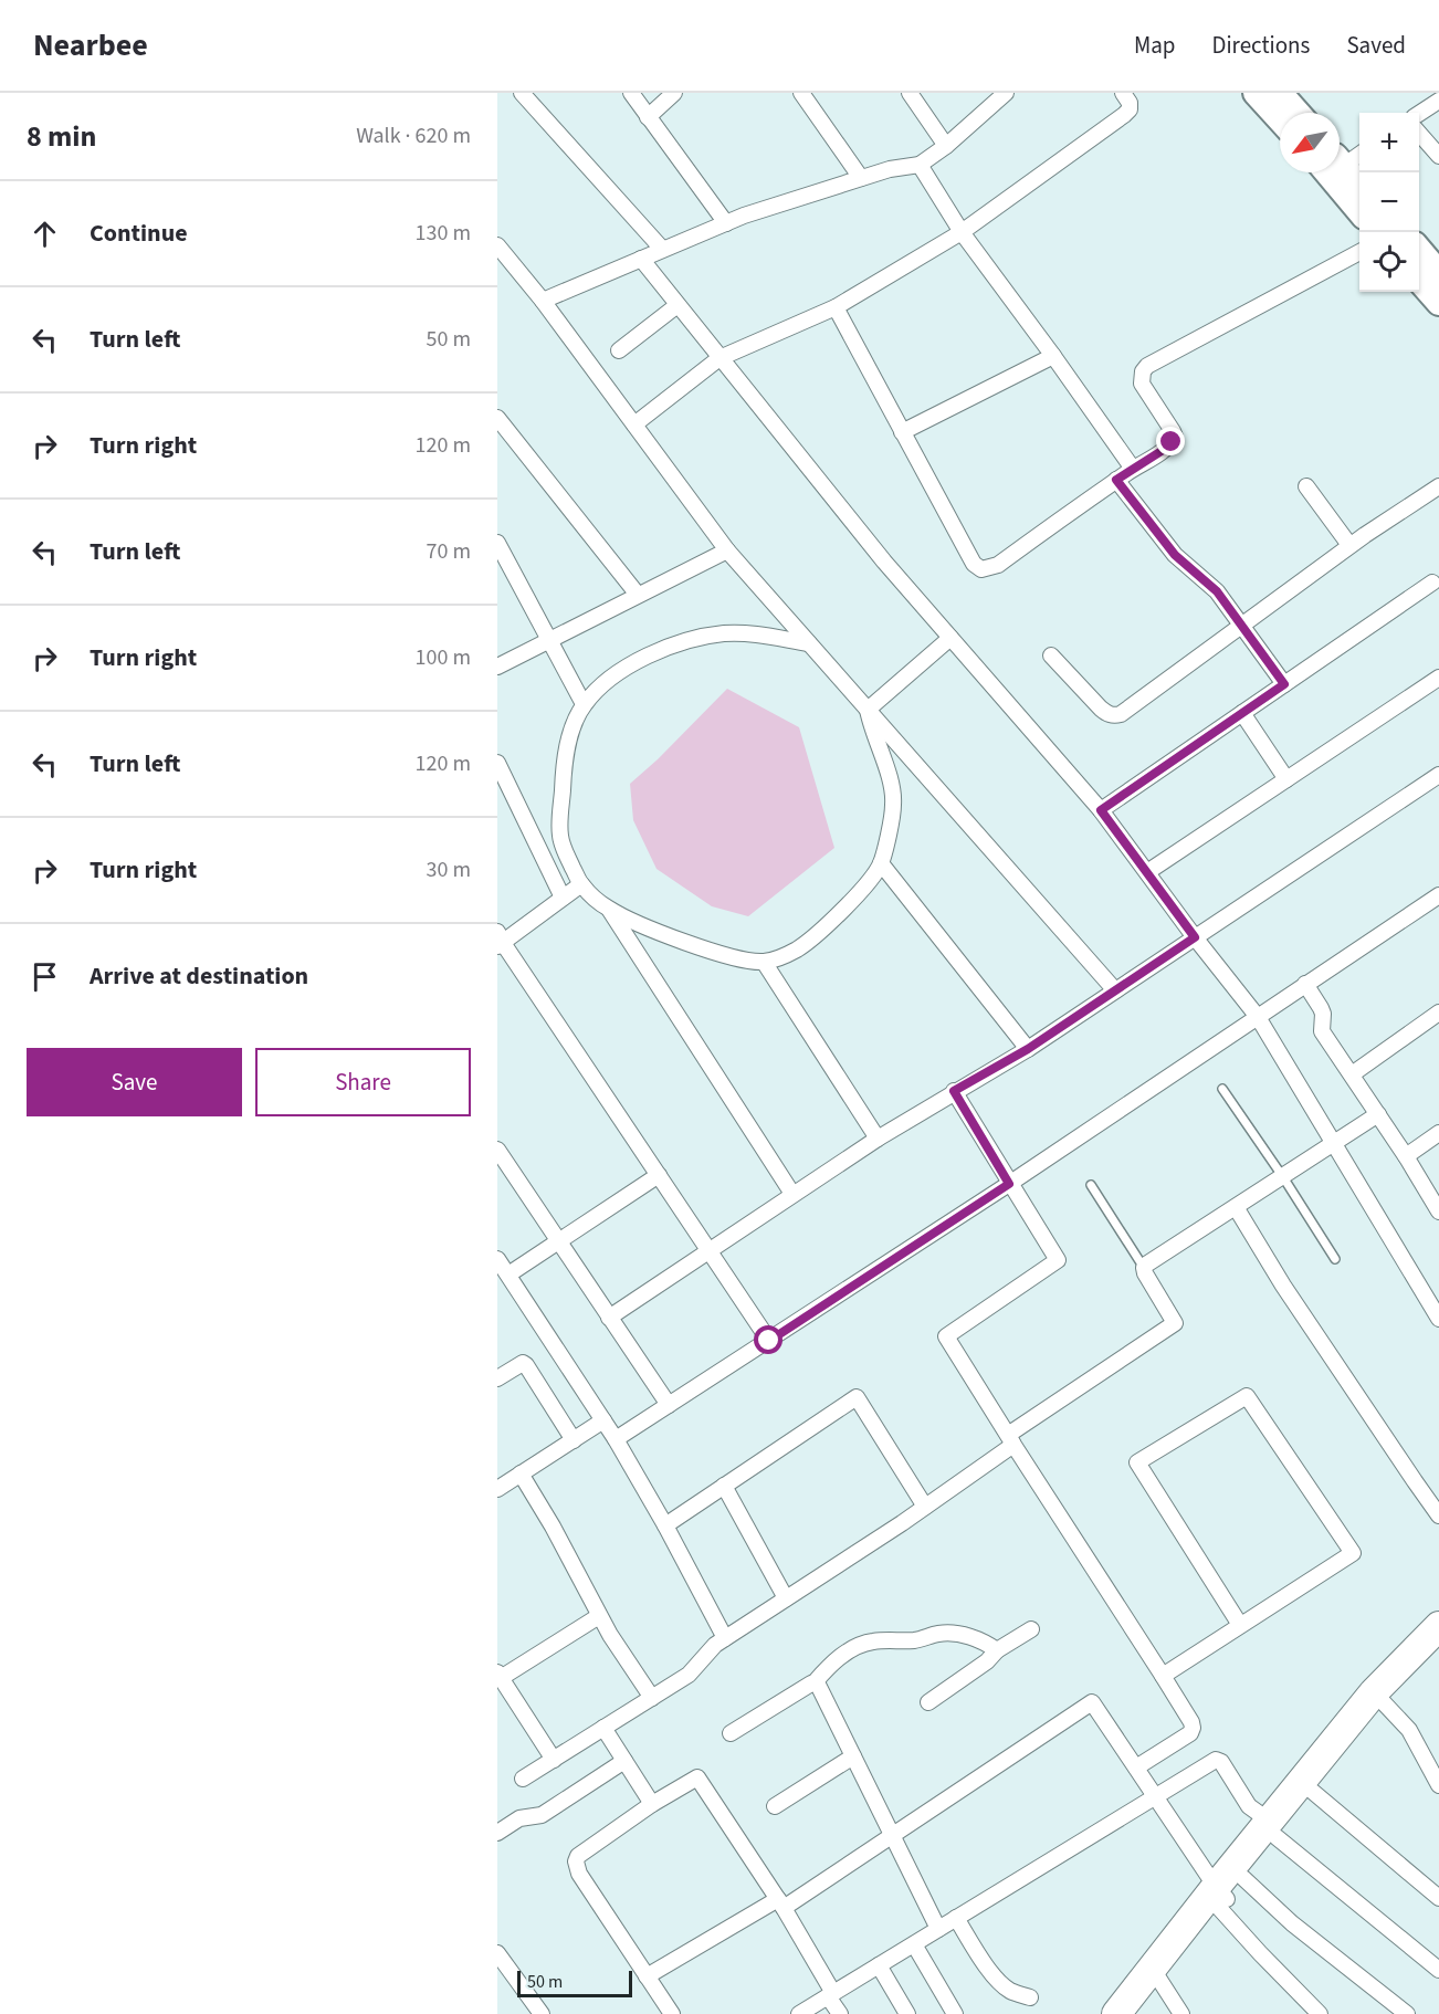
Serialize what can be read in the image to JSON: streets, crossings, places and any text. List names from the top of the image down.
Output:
{
  "scale_bar": "50 m",
  "north": "bottom left",
  "page": {
    "header": "Nearbee",
    "nav": ["Map", "Directions", "Saved"],
    "heading": ["8 min", "Walk · 620 m"],
    "map_buttons": ["+", "−"],
    "list": [
      ["Continue", "130 m"],
      ["Turn left", "50 m"],
      ["Turn right", "120 m"],
      ["Turn left", "70 m"],
      ["Turn right", "100 m"],
      ["Turn left", "120 m"],
      ["Turn right", "30 m"],
      "Arrive at destination"
    ],
    "buttons": ["Save", "Share"],
    "scale": "50 m"
  }
}
